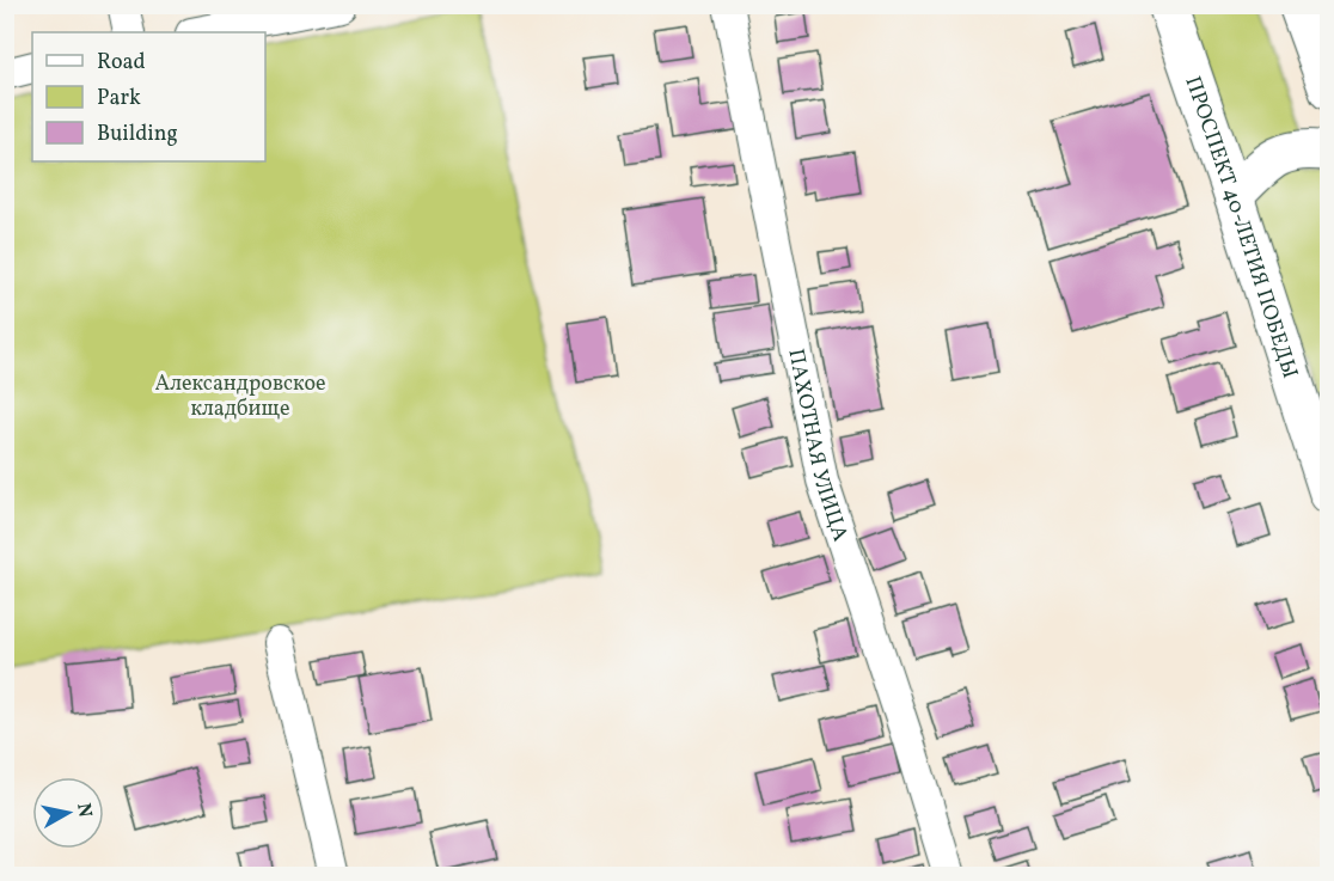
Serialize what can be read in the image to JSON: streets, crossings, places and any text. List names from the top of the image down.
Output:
{
  "streets": {
    "main road": ["ПРОСПЕКТ 40-ЛЕТИЯ ПОБЕДЫ"],
    "street": ["ПАХОТНАЯ УЛИЦА"]
  },
  "parks": ["Александровское кладбище"],
  "legend": ["Road", "Park", "Building"],
  "north": "right"
}
